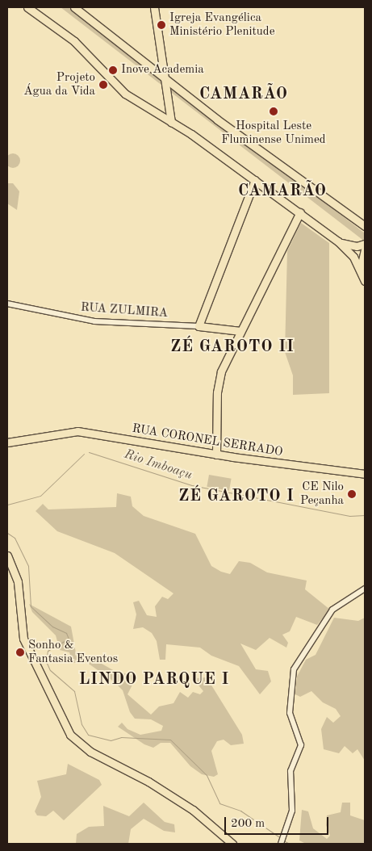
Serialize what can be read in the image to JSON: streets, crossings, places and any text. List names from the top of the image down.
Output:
{
  "streets": {
    "main road": ["RUA ZULMIRA", "RUA CORONEL SERRADO"]
  },
  "districts": [
    "CAMARÃO",
    "CAMARÃO",
    "ZÉ GAROTO II",
    "ZÉ GAROTO I",
    "LINDO PARQUE I"
  ],
  "water": ["Rio Imboaçu"],
  "places": [
    "Igreja Evangélica Ministério Plenitude",
    "Inove Academia",
    "Projeto Água da Vida",
    "Hospital Leste Fluminense Unimed",
    "CE Nilo Peçanha",
    "Sonho & Fantasia Eventos"
  ],
  "scale_bar": "200 m"
}
